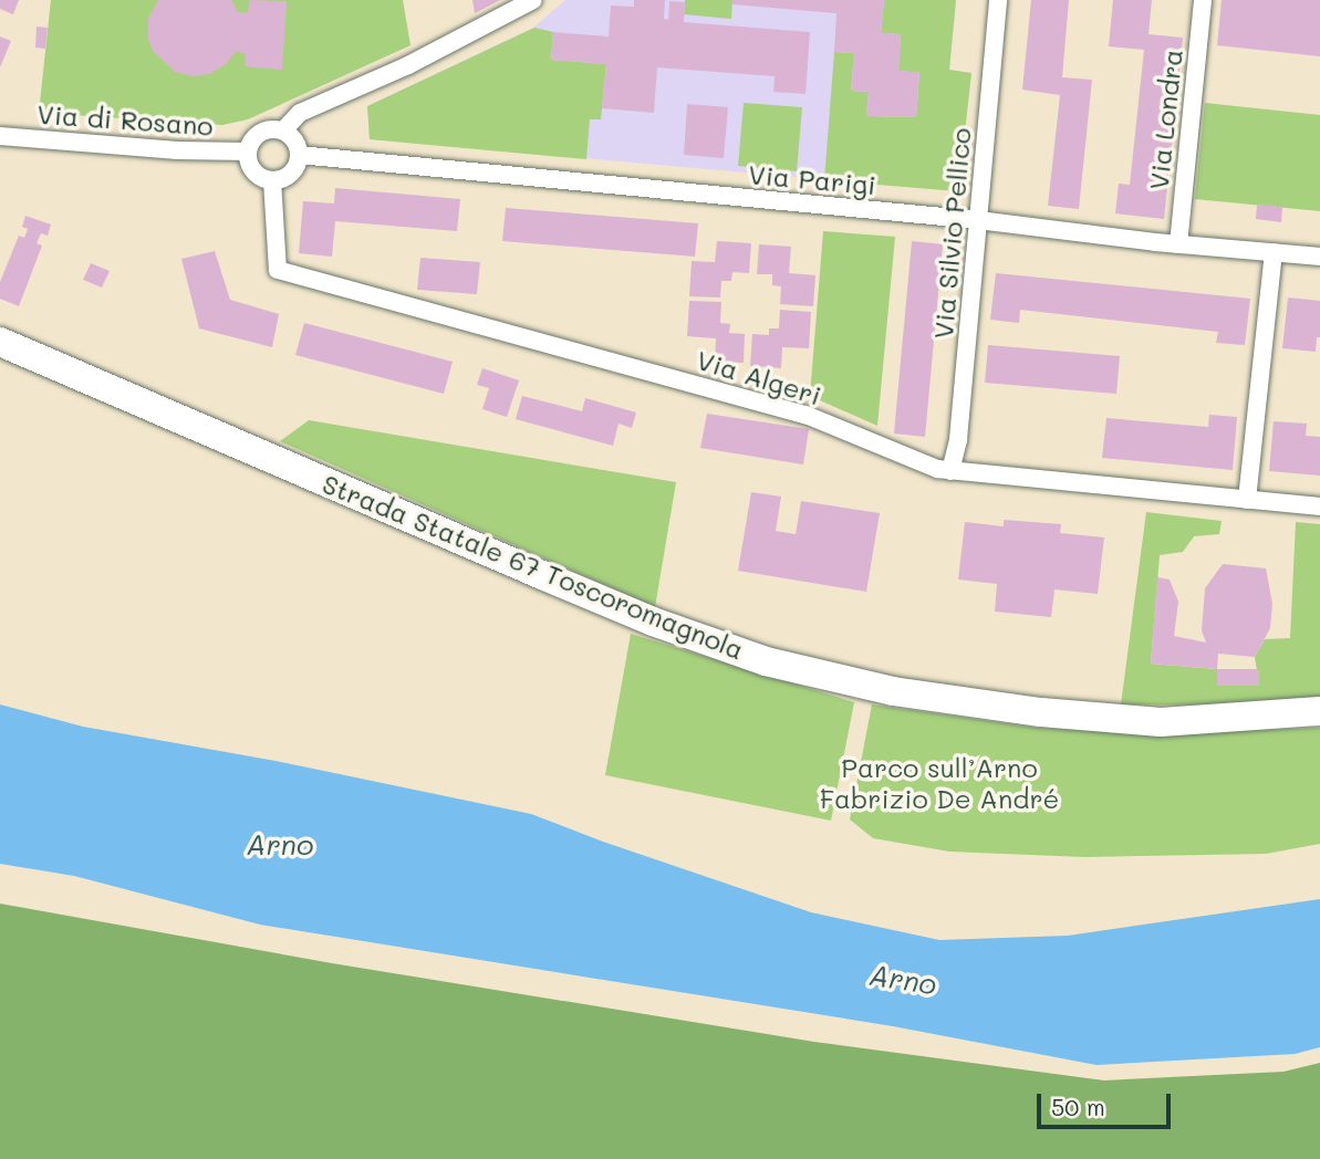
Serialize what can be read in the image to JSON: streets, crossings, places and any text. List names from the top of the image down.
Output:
{
  "streets": {
    "main road": ["Strada Statale 67 Toscoromagnola"],
    "street": [
      "Via di Rosano",
      "Via Londra",
      "Via Parigi",
      "Via Silvio Pellico",
      "Via Algeri"
    ]
  },
  "crossings": [
    ["Via di Rosano", "Via Parigi"],
    ["Via di Rosano", "Via Algeri"],
    ["Via Londra", "Via Parigi"],
    ["Via Parigi", "Via Silvio Pellico"],
    ["Via Parigi", "Via Algeri"],
    ["Via Silvio Pellico", "Via Algeri"]
  ],
  "water": ["Arno"],
  "parks": ["Parco sull’Arno Fabrizio De André"],
  "scale_bar": "50 m"
}
